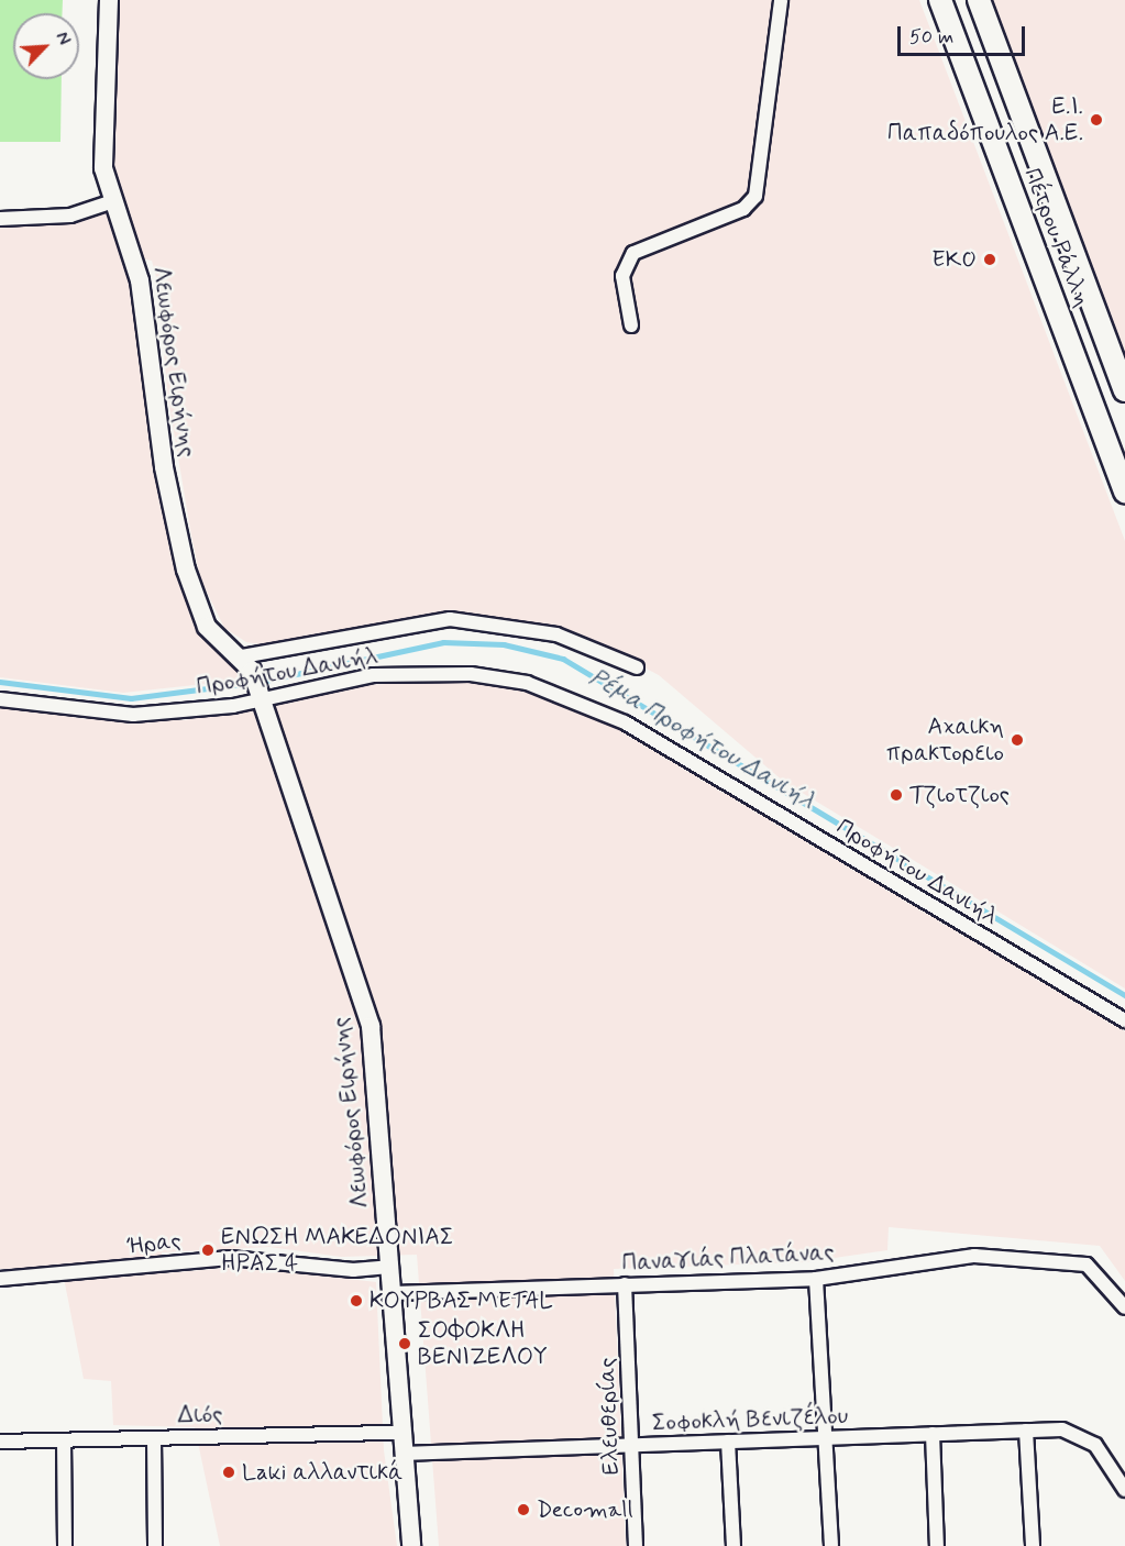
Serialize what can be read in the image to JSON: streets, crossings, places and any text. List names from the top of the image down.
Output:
{
  "streets": {
    "main road": ["Πέτρου Ράλλη"],
    "street": [
      "Λεωφόρος Ειρήνης",
      "Προφήτου Δανιήλ",
      "Ήρας",
      "Παναγιάς Πλατάνας",
      "Διός",
      "Ελευθερίας",
      "Σοφοκλή Βενιζέλου"
    ]
  },
  "crossings": [
    ["Λεωφόρος Ειρήνης", "Προφήτου Δανιήλ"],
    ["Λεωφόρος Ειρήνης", "Ήρας"],
    ["Λεωφόρος Ειρήνης", "Παναγιάς Πλατάνας"],
    ["Λεωφόρος Ειρήνης", "Διός"],
    ["Λεωφόρος Ειρήνης", "Σοφοκλή Βενιζέλου"],
    ["Παναγιάς Πλατάνας", "Ελευθερίας"],
    ["Ελευθερίας", "Σοφοκλή Βενιζέλου"]
  ],
  "water": ["Ρέμα Προφήτου Δανιήλ"],
  "places": [
    "Ε.Ι. Παπαδόπουλος Α.Ε.",
    "EKO",
    "Αχαικη πρακτορειο",
    "Τζιοτζιος",
    "ΕΝΩΣΗ ΜΑΚΕΔΟΝΙΑΣ ΗΡΑΣ 4",
    "ΚΟΥΡΒΑΣ METAL",
    "ΣΟΦΟΚΛΗ ΒΕΝΙΖΕΛΟΥ",
    "Laki αλλαντικά",
    "Decomall"
  ],
  "scale_bar": "50 m",
  "north": "top right"
}
